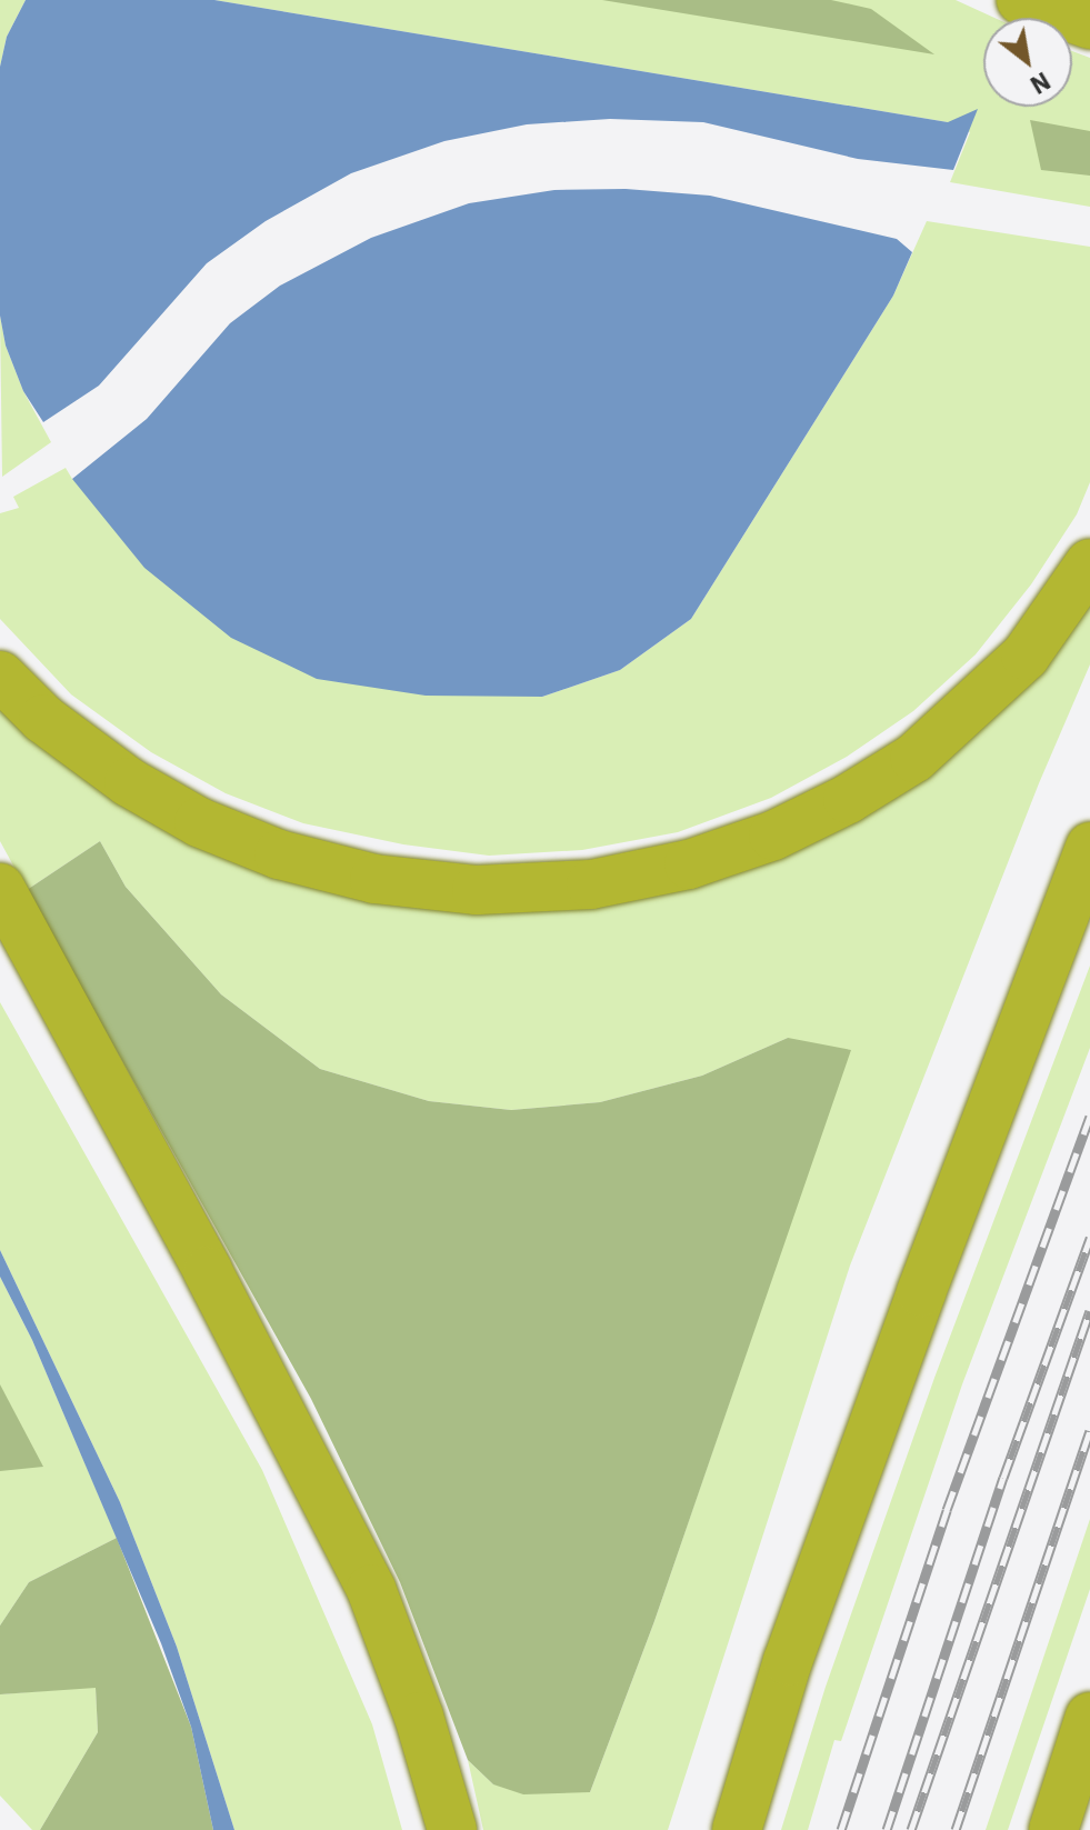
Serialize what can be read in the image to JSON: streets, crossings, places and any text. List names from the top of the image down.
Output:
{
  "north": "bottom right"
}
